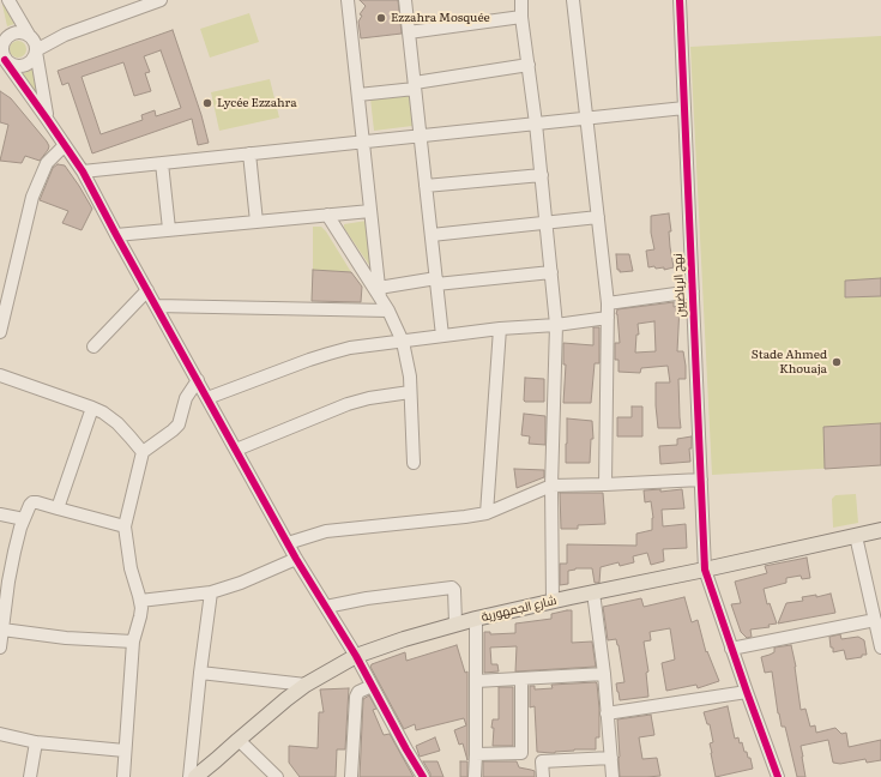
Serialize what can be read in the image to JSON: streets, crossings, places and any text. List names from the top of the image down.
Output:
{
  "streets": {
    "main road": ["شارع الجمهورية"],
    "street": ["نهج الرياضيين"]
  },
  "crossings": [
    ["نهج الرياضيين", "شارع الجمهورية"]
  ],
  "places": ["Ezzahra Mosquée", "Lycée Ezzahra", "Stade Ahmed Khouaja"]
}
